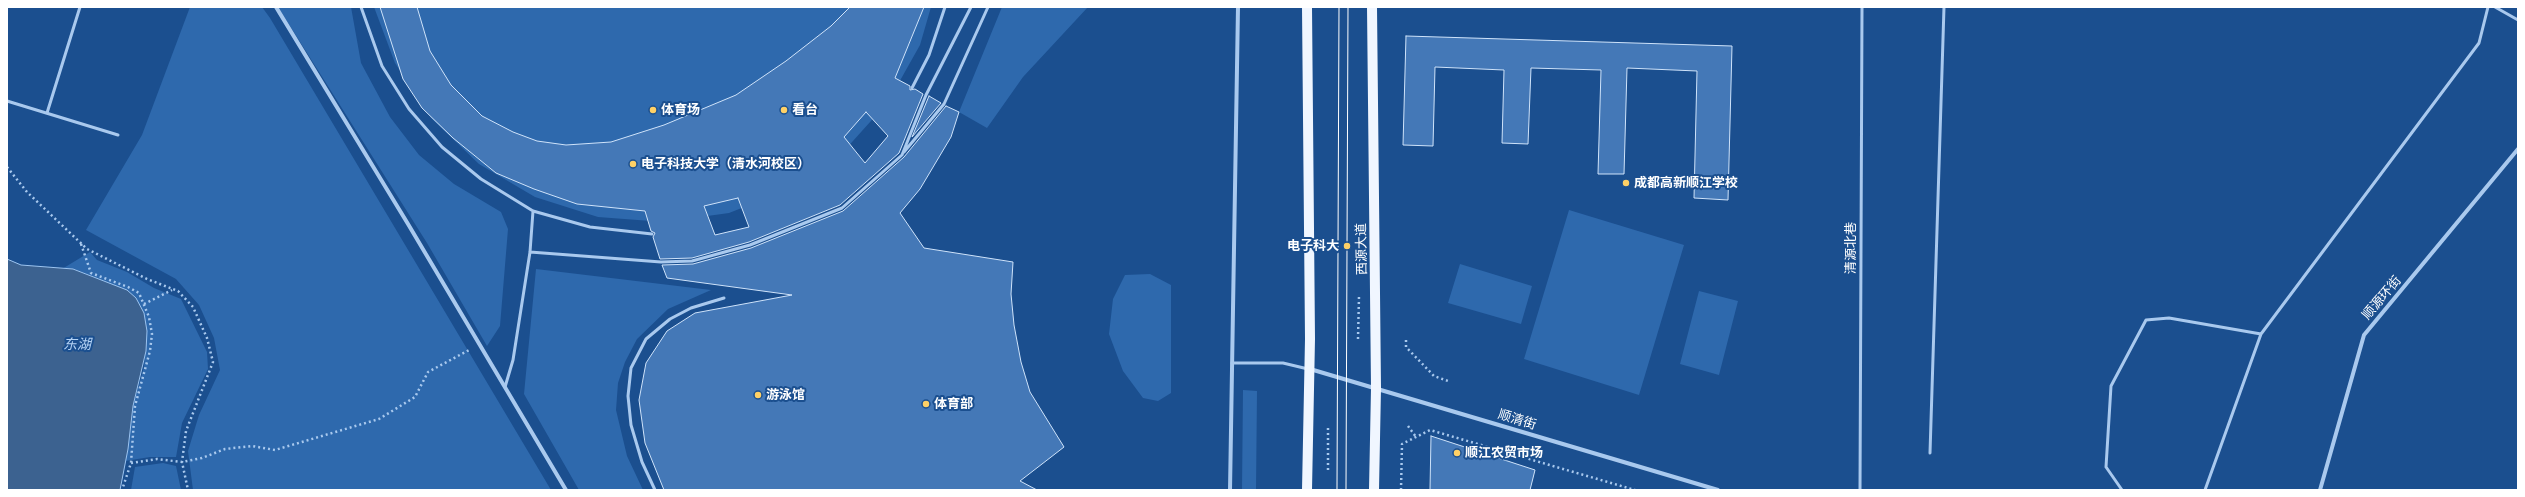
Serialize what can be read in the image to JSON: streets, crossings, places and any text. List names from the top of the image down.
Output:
{
  "streets": {
    "main road": ["西源大道"],
    "street": ["顺源环街", "顺清街"],
    "lane": ["清源北巷"]
  },
  "crossings": [
    ["西源大道", "顺清街"]
  ],
  "water": ["东湖"],
  "places": [
    "体育场",
    "看台",
    "电子科技大学（清水河校区）",
    "成都高新顺江学校",
    "电子科大",
    "游泳馆",
    "体育部",
    "顺江农贸市场"
  ]
}
